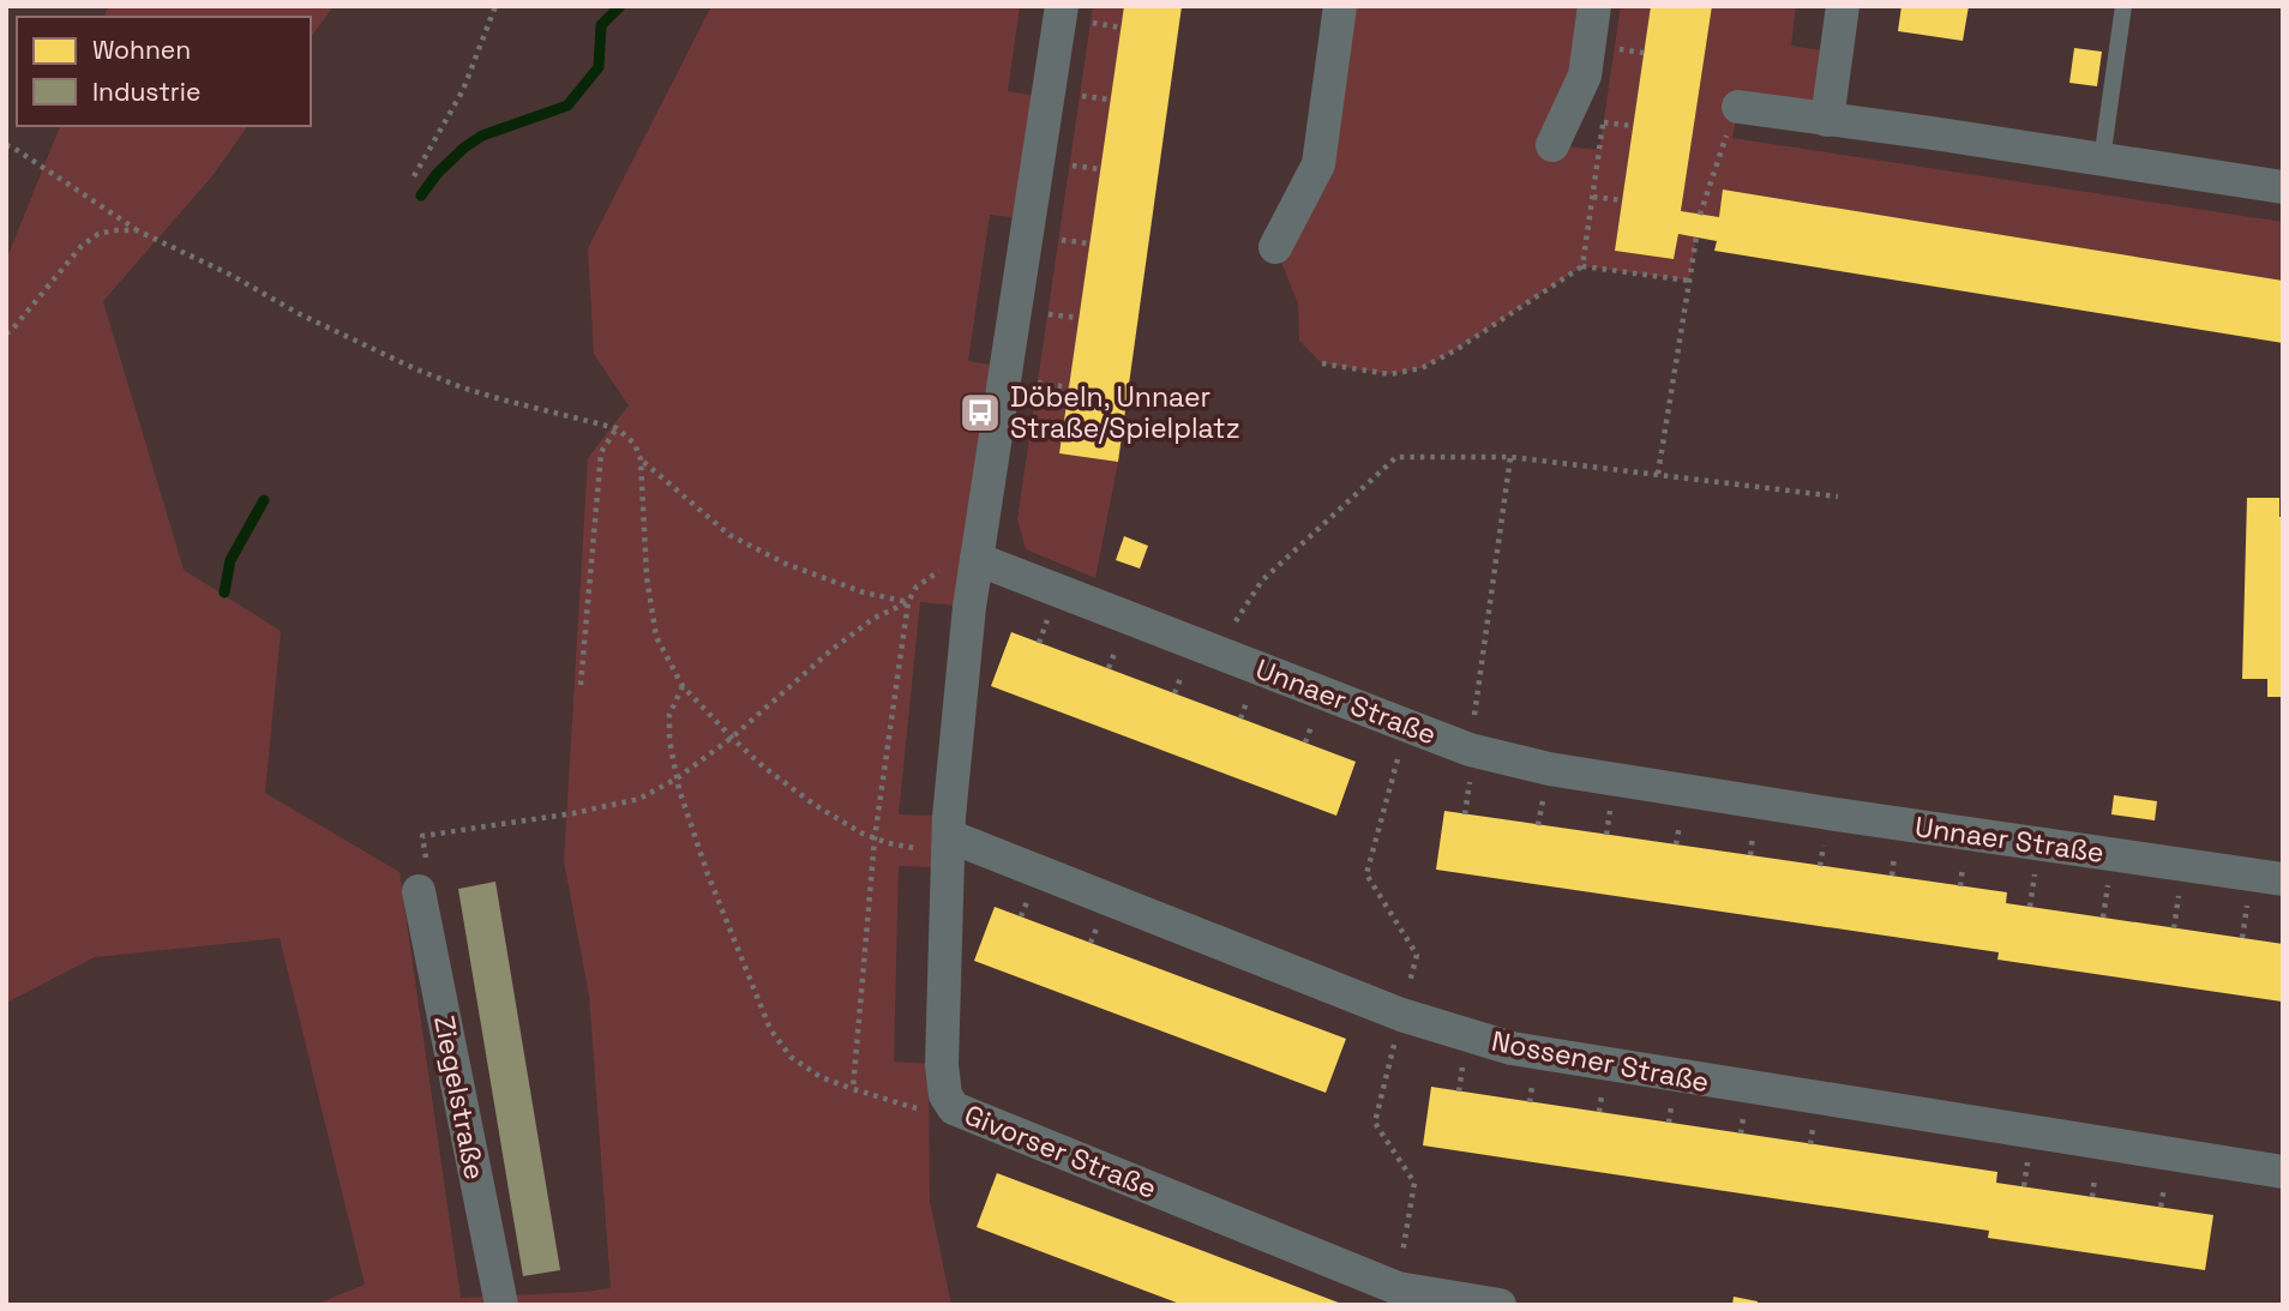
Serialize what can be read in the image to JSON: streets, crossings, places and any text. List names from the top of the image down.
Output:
{
  "streets": {
    "street": [
      "Unnaer Straße",
      "Nossener Straße",
      "Ziegelstraße",
      "Givorser Straße"
    ]
  },
  "crossings": [
    ["Unnaer Straße", "Givorser Straße"],
    ["Nossener Straße", "Givorser Straße"]
  ],
  "places": {
    "bus stop": ["Döbeln, Unnaer Straße/Spielplatz"]
  },
  "legend": ["Wohnen", "Industrie"]
}
